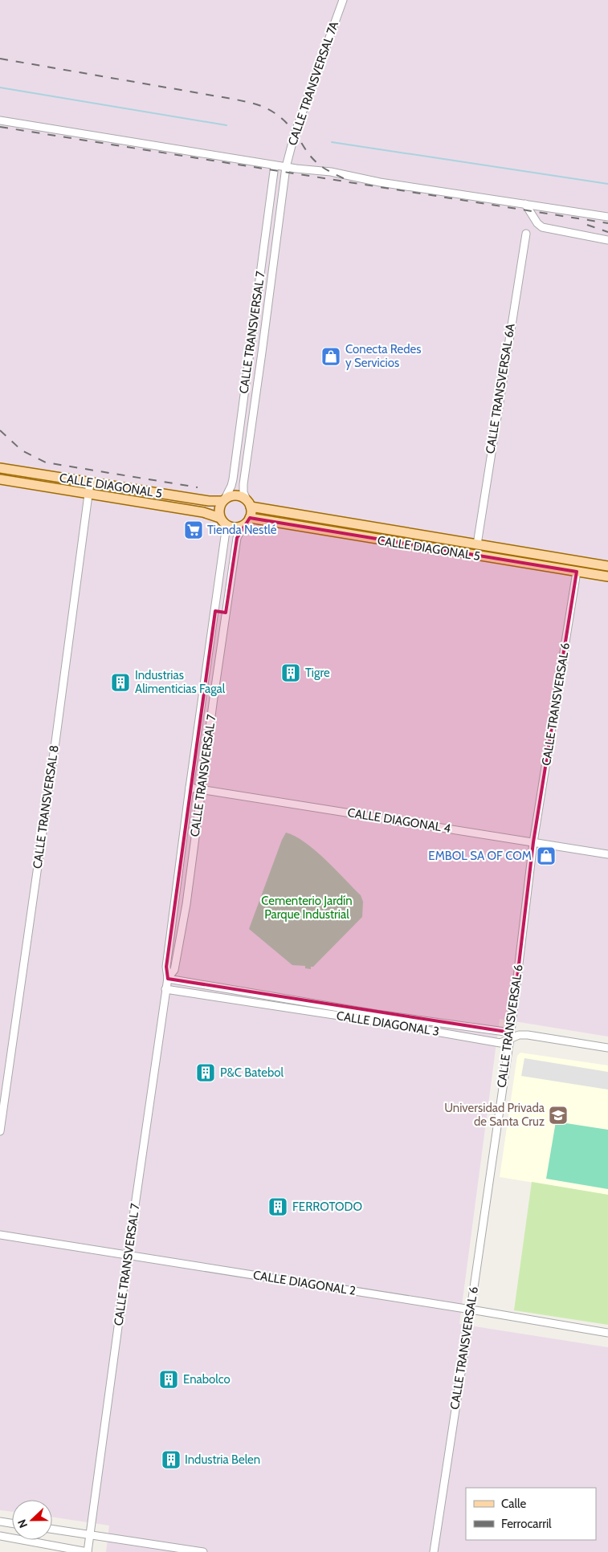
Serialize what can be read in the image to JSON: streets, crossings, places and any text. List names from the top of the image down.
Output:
{
  "streets": {
    "main road": ["CALLE DIAGONAL 5"],
    "street": [
      "CALLE TRANSVERSAL 7A",
      "CALLE TRANSVERSAL 7",
      "CALLE TRANSVERSAL 6A",
      "CALLE TRANSVERSAL 6",
      "CALLE TRANSVERSAL 8",
      "CALLE DIAGONAL 4",
      "CALLE DIAGONAL 3",
      "CALLE DIAGONAL 2"
    ]
  },
  "crossings": [
    ["CALLE TRANSVERSAL 7A", "CALLE TRANSVERSAL 7"],
    ["CALLE TRANSVERSAL 7", "CALLE DIAGONAL 5"],
    ["CALLE TRANSVERSAL 7", "CALLE DIAGONAL 4"],
    ["CALLE TRANSVERSAL 7", "CALLE DIAGONAL 3"],
    ["CALLE TRANSVERSAL 7", "CALLE DIAGONAL 2"],
    ["CALLE TRANSVERSAL 6A", "CALLE DIAGONAL 5"],
    ["CALLE DIAGONAL 5", "CALLE TRANSVERSAL 6"],
    ["CALLE DIAGONAL 5", "CALLE TRANSVERSAL 8"],
    ["CALLE TRANSVERSAL 6", "CALLE DIAGONAL 4"],
    ["CALLE TRANSVERSAL 6", "CALLE DIAGONAL 3"],
    ["CALLE TRANSVERSAL 6", "CALLE DIAGONAL 2"]
  ],
  "parks": ["Cementerio Jardín Parque Industrial"],
  "places": {
    "shop": ["Conecta Redes y Servicios", "EMBOL SA OF COM"],
    "supermarket": ["Tienda Nestlé"],
    "building": [
      "Tigre",
      "Industrias Alimenticias Fagal",
      "P&C Batebol",
      "FERROTODO",
      "Enabolco",
      "Industria Belen"
    ],
    "school or university": ["Universidad Privada de Santa Cruz"]
  },
  "legend": ["Calle", "Ferrocarril"],
  "north": "left"
}
